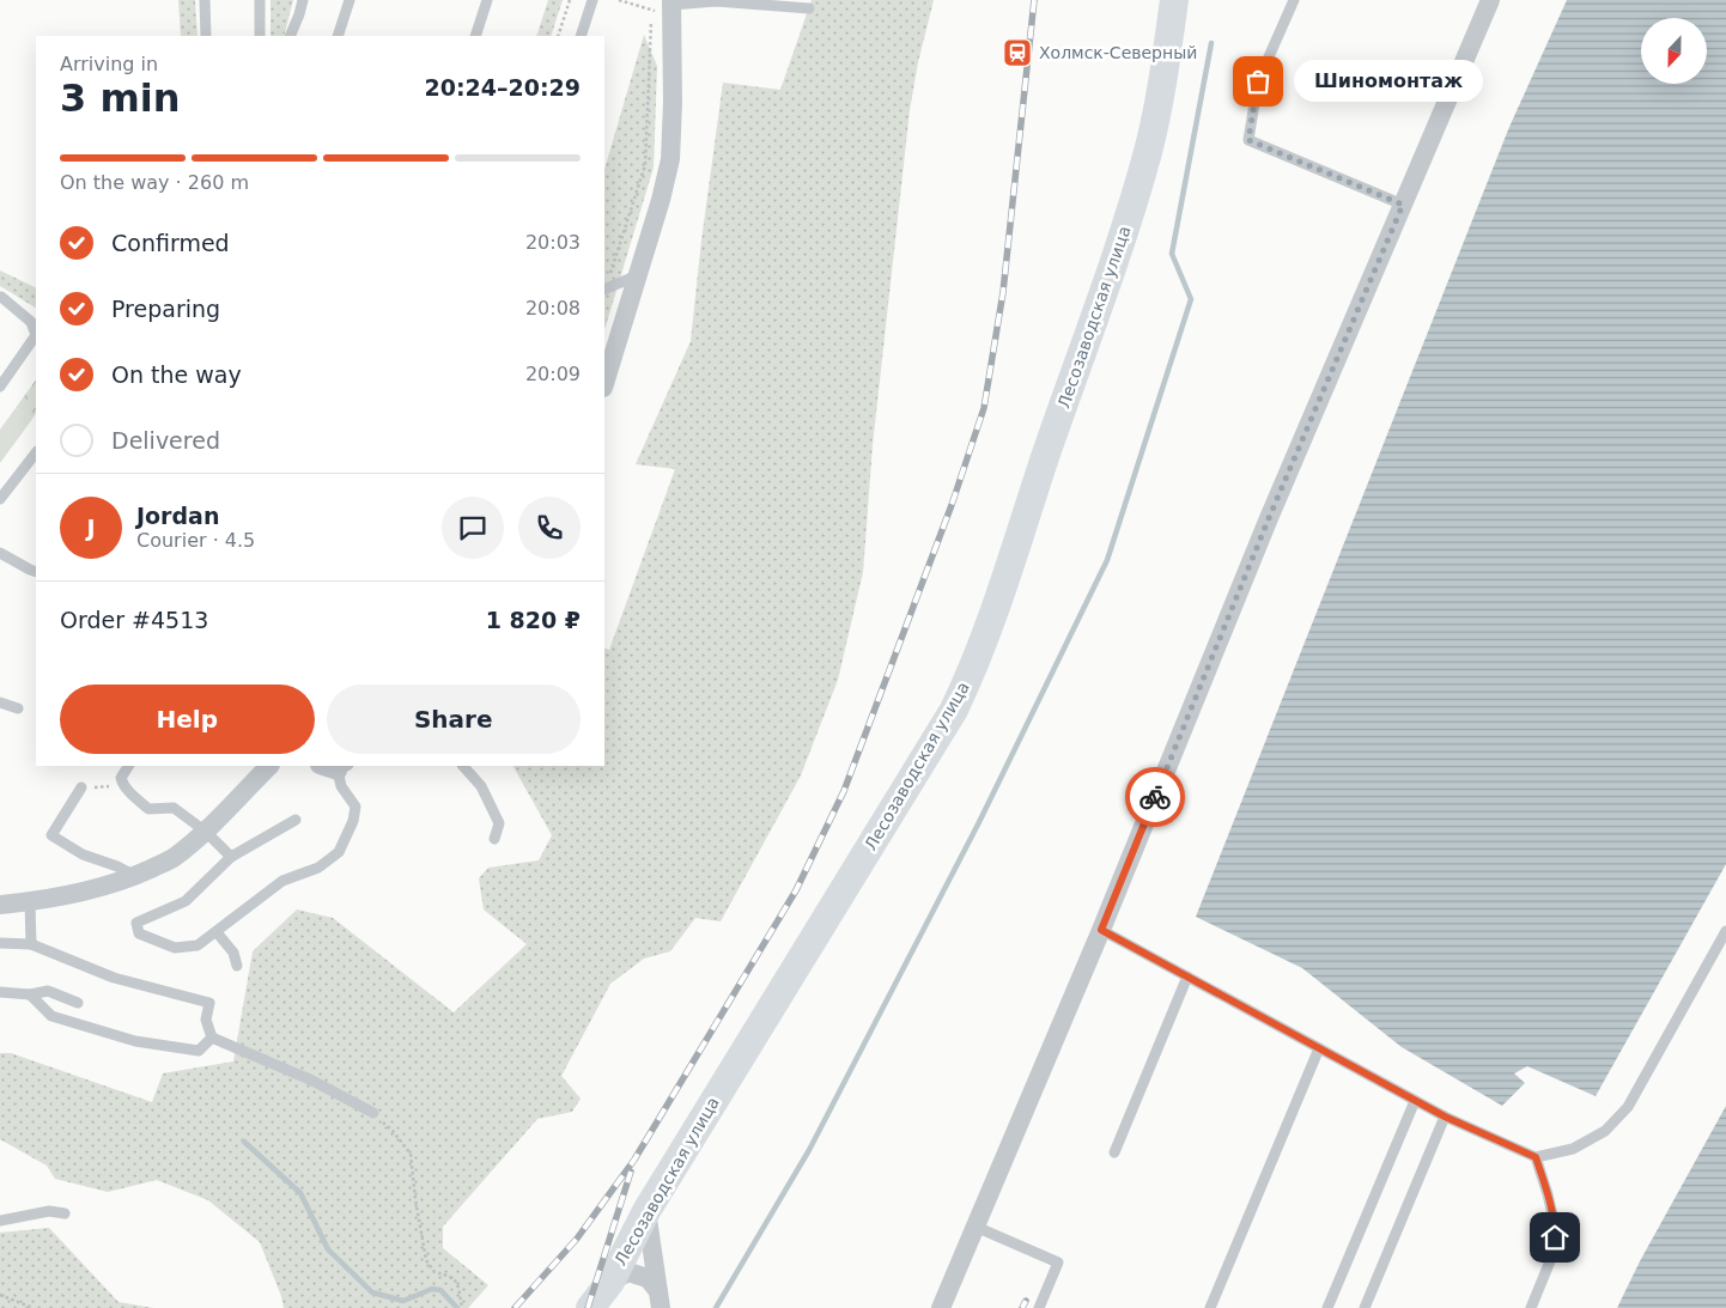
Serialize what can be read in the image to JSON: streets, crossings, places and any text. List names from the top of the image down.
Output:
{
  "streets": {
    "main road": ["Лесозаводская улица"]
  },
  "places": {
    "station": ["Холмск-Северный"],
    "other": ["Шиномонтаж"]
  },
  "north": "bottom",
  "page": {
    "heading": ["3 min", "Arriving in", "20:24–20:29"],
    "panel": [
      "Jordan",
      "Courier · 4.5",
      "Order #4513",
      "1 820 ₽"
    ],
    "bubble": "Шиномонтаж",
    "bar": "On the way · 260 m",
    "list": [
      ["Confirmed", "20:03"],
      ["Preparing", "20:08"],
      ["On the way", "20:09"],
      "Delivered"
    ],
    "round": "J",
    "buttons": ["Help", "Share"]
  }
}
